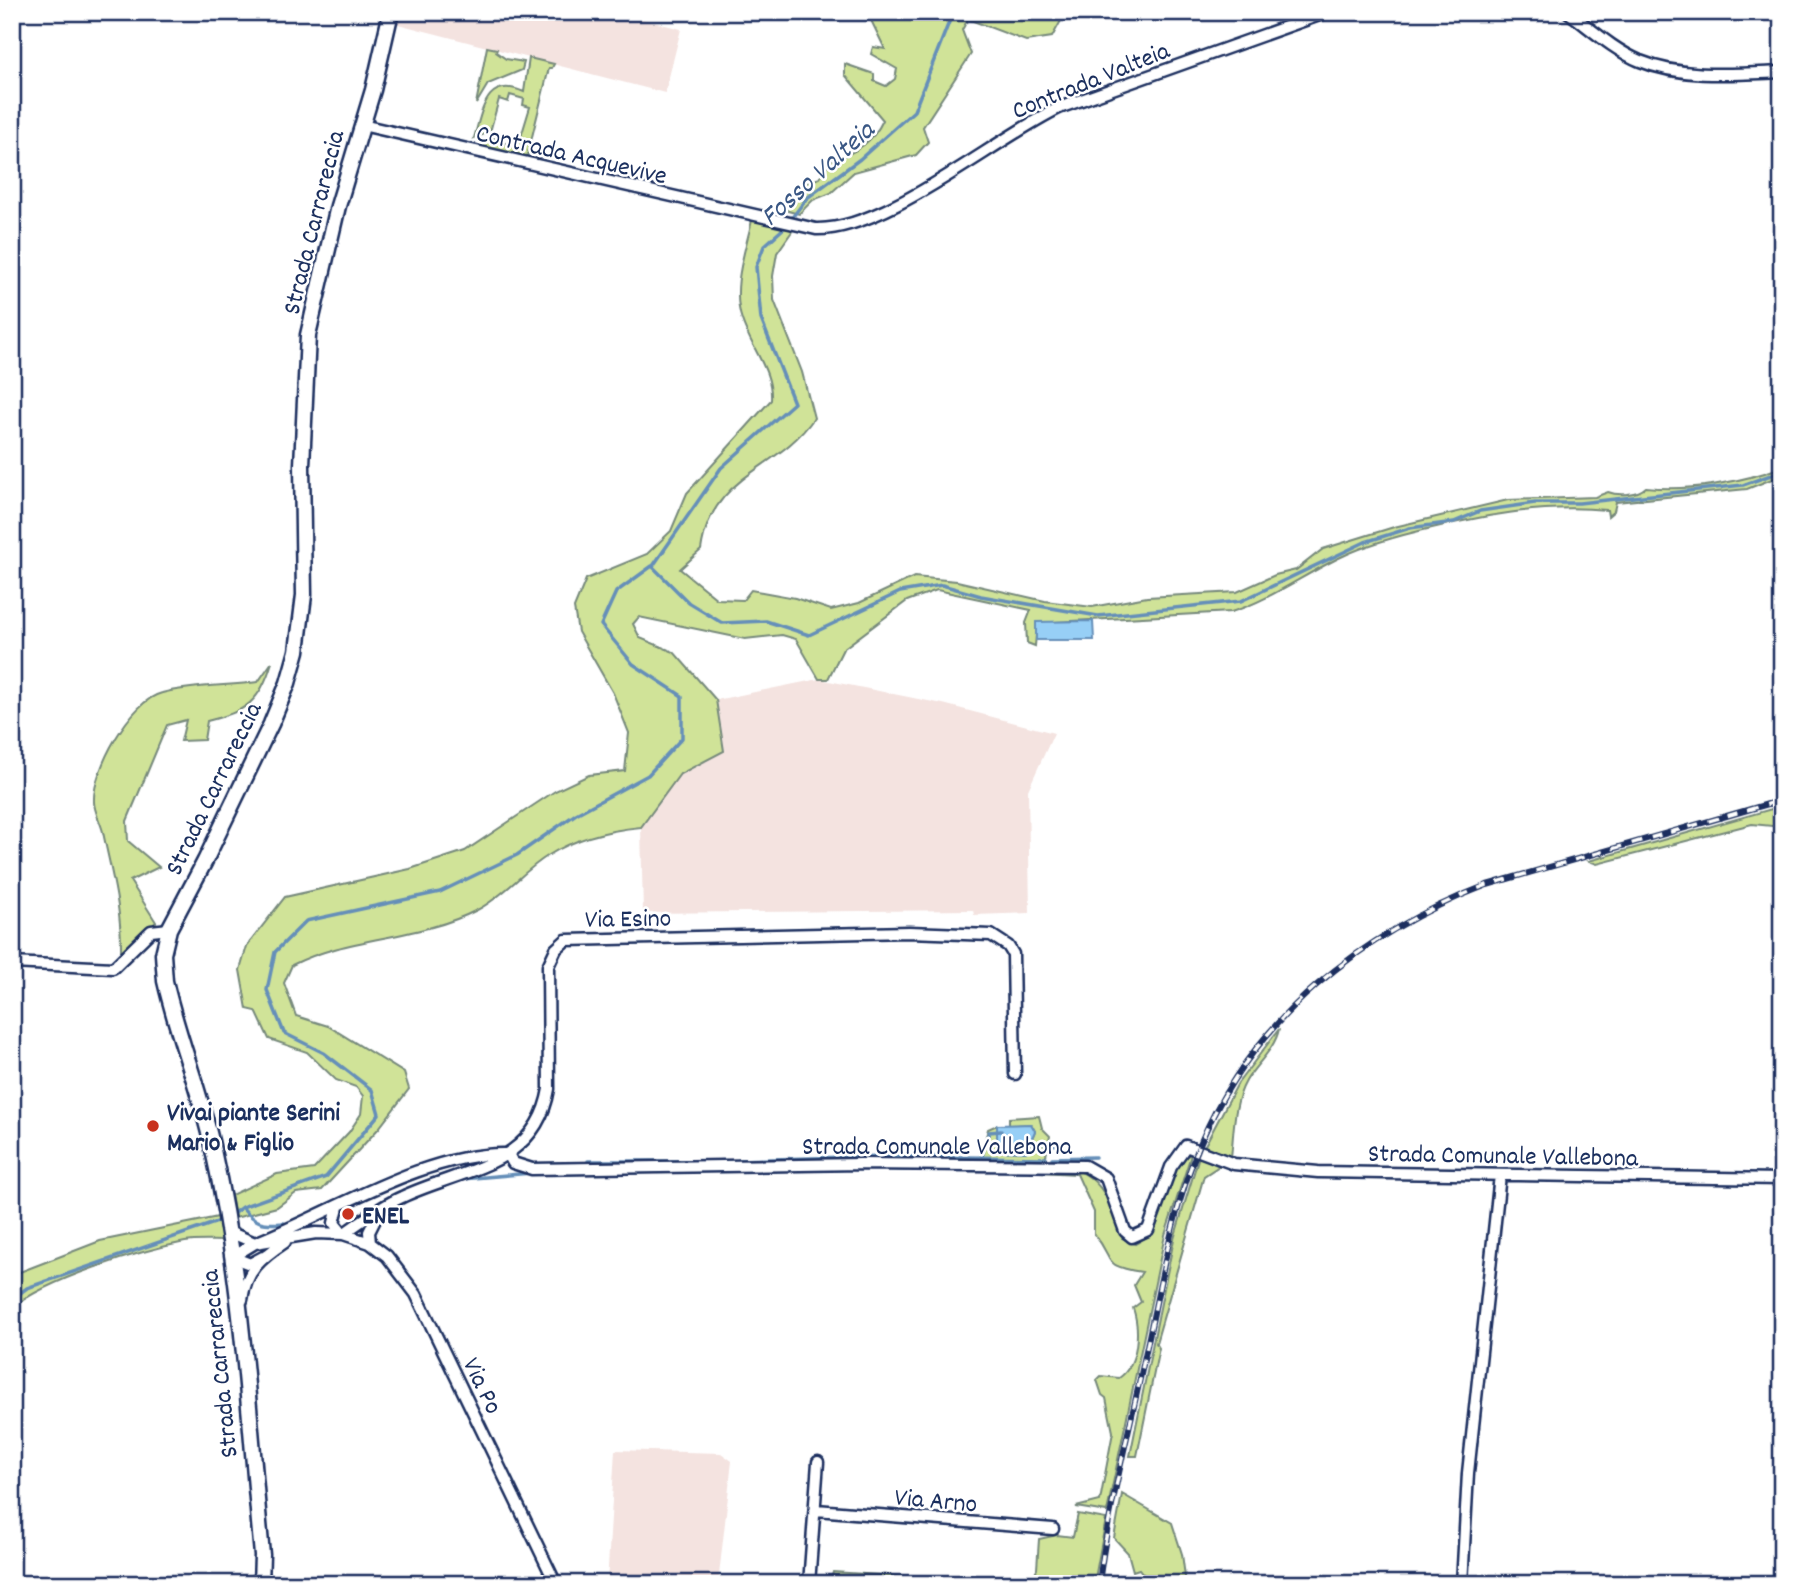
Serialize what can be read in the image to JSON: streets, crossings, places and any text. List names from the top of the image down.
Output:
{
  "streets": {
    "main road": ["Strada Carrareccia"],
    "street": [
      "Contrada Valteia",
      "Contrada Acquevive",
      "Via Esino",
      "Strada Comunale Vallebona",
      "Via Po",
      "Via Arno"
    ]
  },
  "crossings": [
    ["Contrada Valteia", "Contrada Acquevive"],
    ["Contrada Acquevive", "Strada Carrareccia"],
    ["Via Esino", "Strada Comunale Vallebona"],
    ["Via Esino", "Via Po"]
  ],
  "water": ["Fosso Valteia"],
  "places": ["Vivai piante Serini Mario & Figlio", "ENEL"]
}
